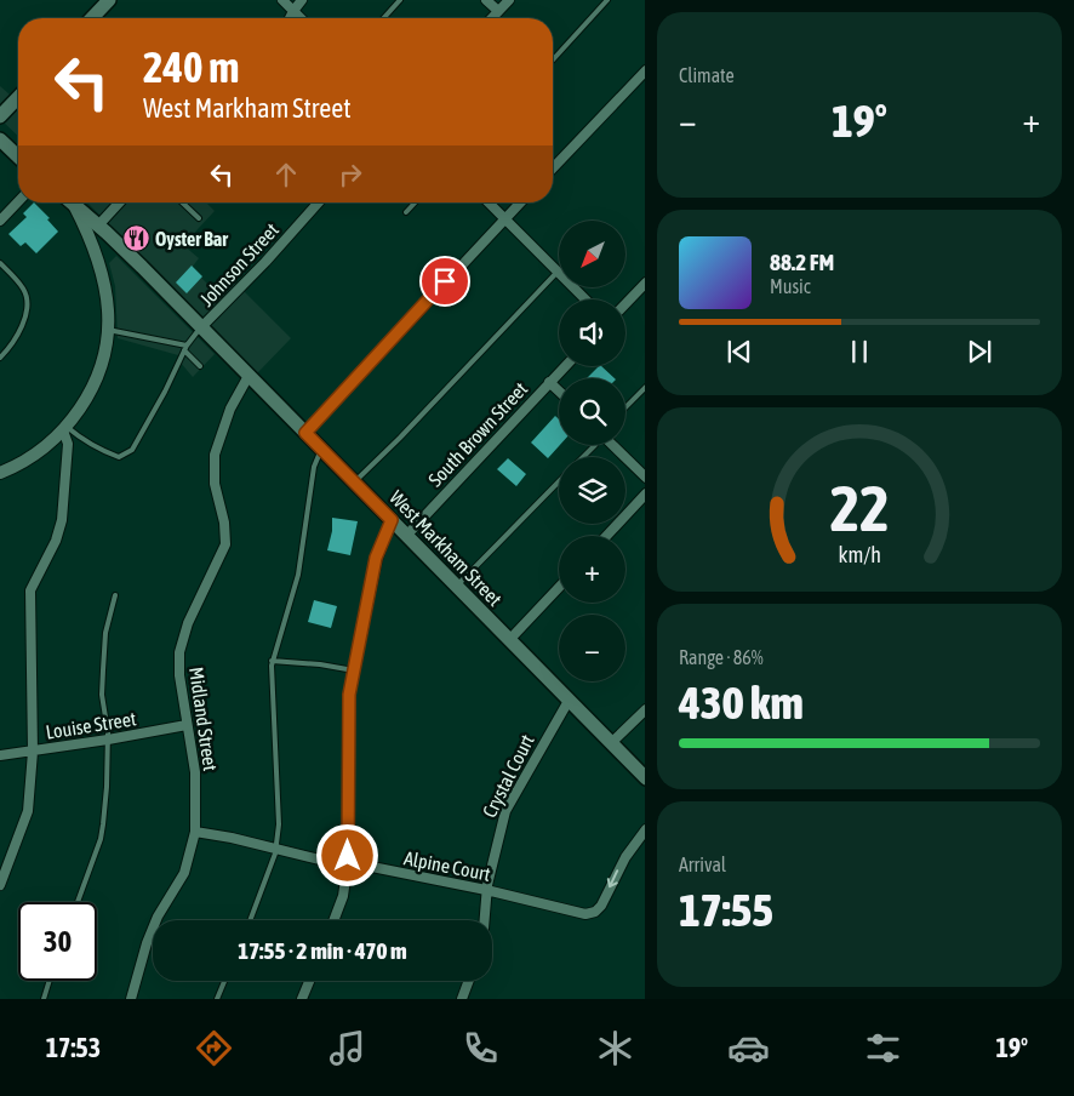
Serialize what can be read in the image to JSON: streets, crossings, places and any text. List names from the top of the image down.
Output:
{
  "streets": {
    "main road": ["West Markham Street"],
    "street": [
      "Johnson Street",
      "South Brown Street",
      "Midland Street",
      "Louise Street",
      "Crystal Court",
      "Alpine Court"
    ]
  },
  "crossings": [
    ["Johnson Street", "West Markham Street"],
    ["South Brown Street", "West Markham Street"],
    ["West Markham Street", "Midland Street"],
    ["West Markham Street", "Crystal Court"],
    ["Midland Street", "Louise Street"],
    ["Midland Street", "Alpine Court"],
    ["Crystal Court", "Alpine Court"]
  ],
  "places": {
    "restaurant": ["Oyster Bar"]
  },
  "north": "bottom left",
  "page": {
    "tile": [
      "Climate",
      ["Range · 86%", "430 km"],
      ["Arrival", "17:55"]
    ],
    "turn": ["240 m", "West Markham Street"],
    "heat": ["−", "19°", "+"],
    "map_buttons": ["+", "−"],
    "song": ["88.2 FM", "Music"],
    "limit": "30",
    "trip": "17:55 · 2 min · 470 m",
    "tabs": ["17:53", "19°"],
    "gauge": ["22", "km/h"]
  }
}
